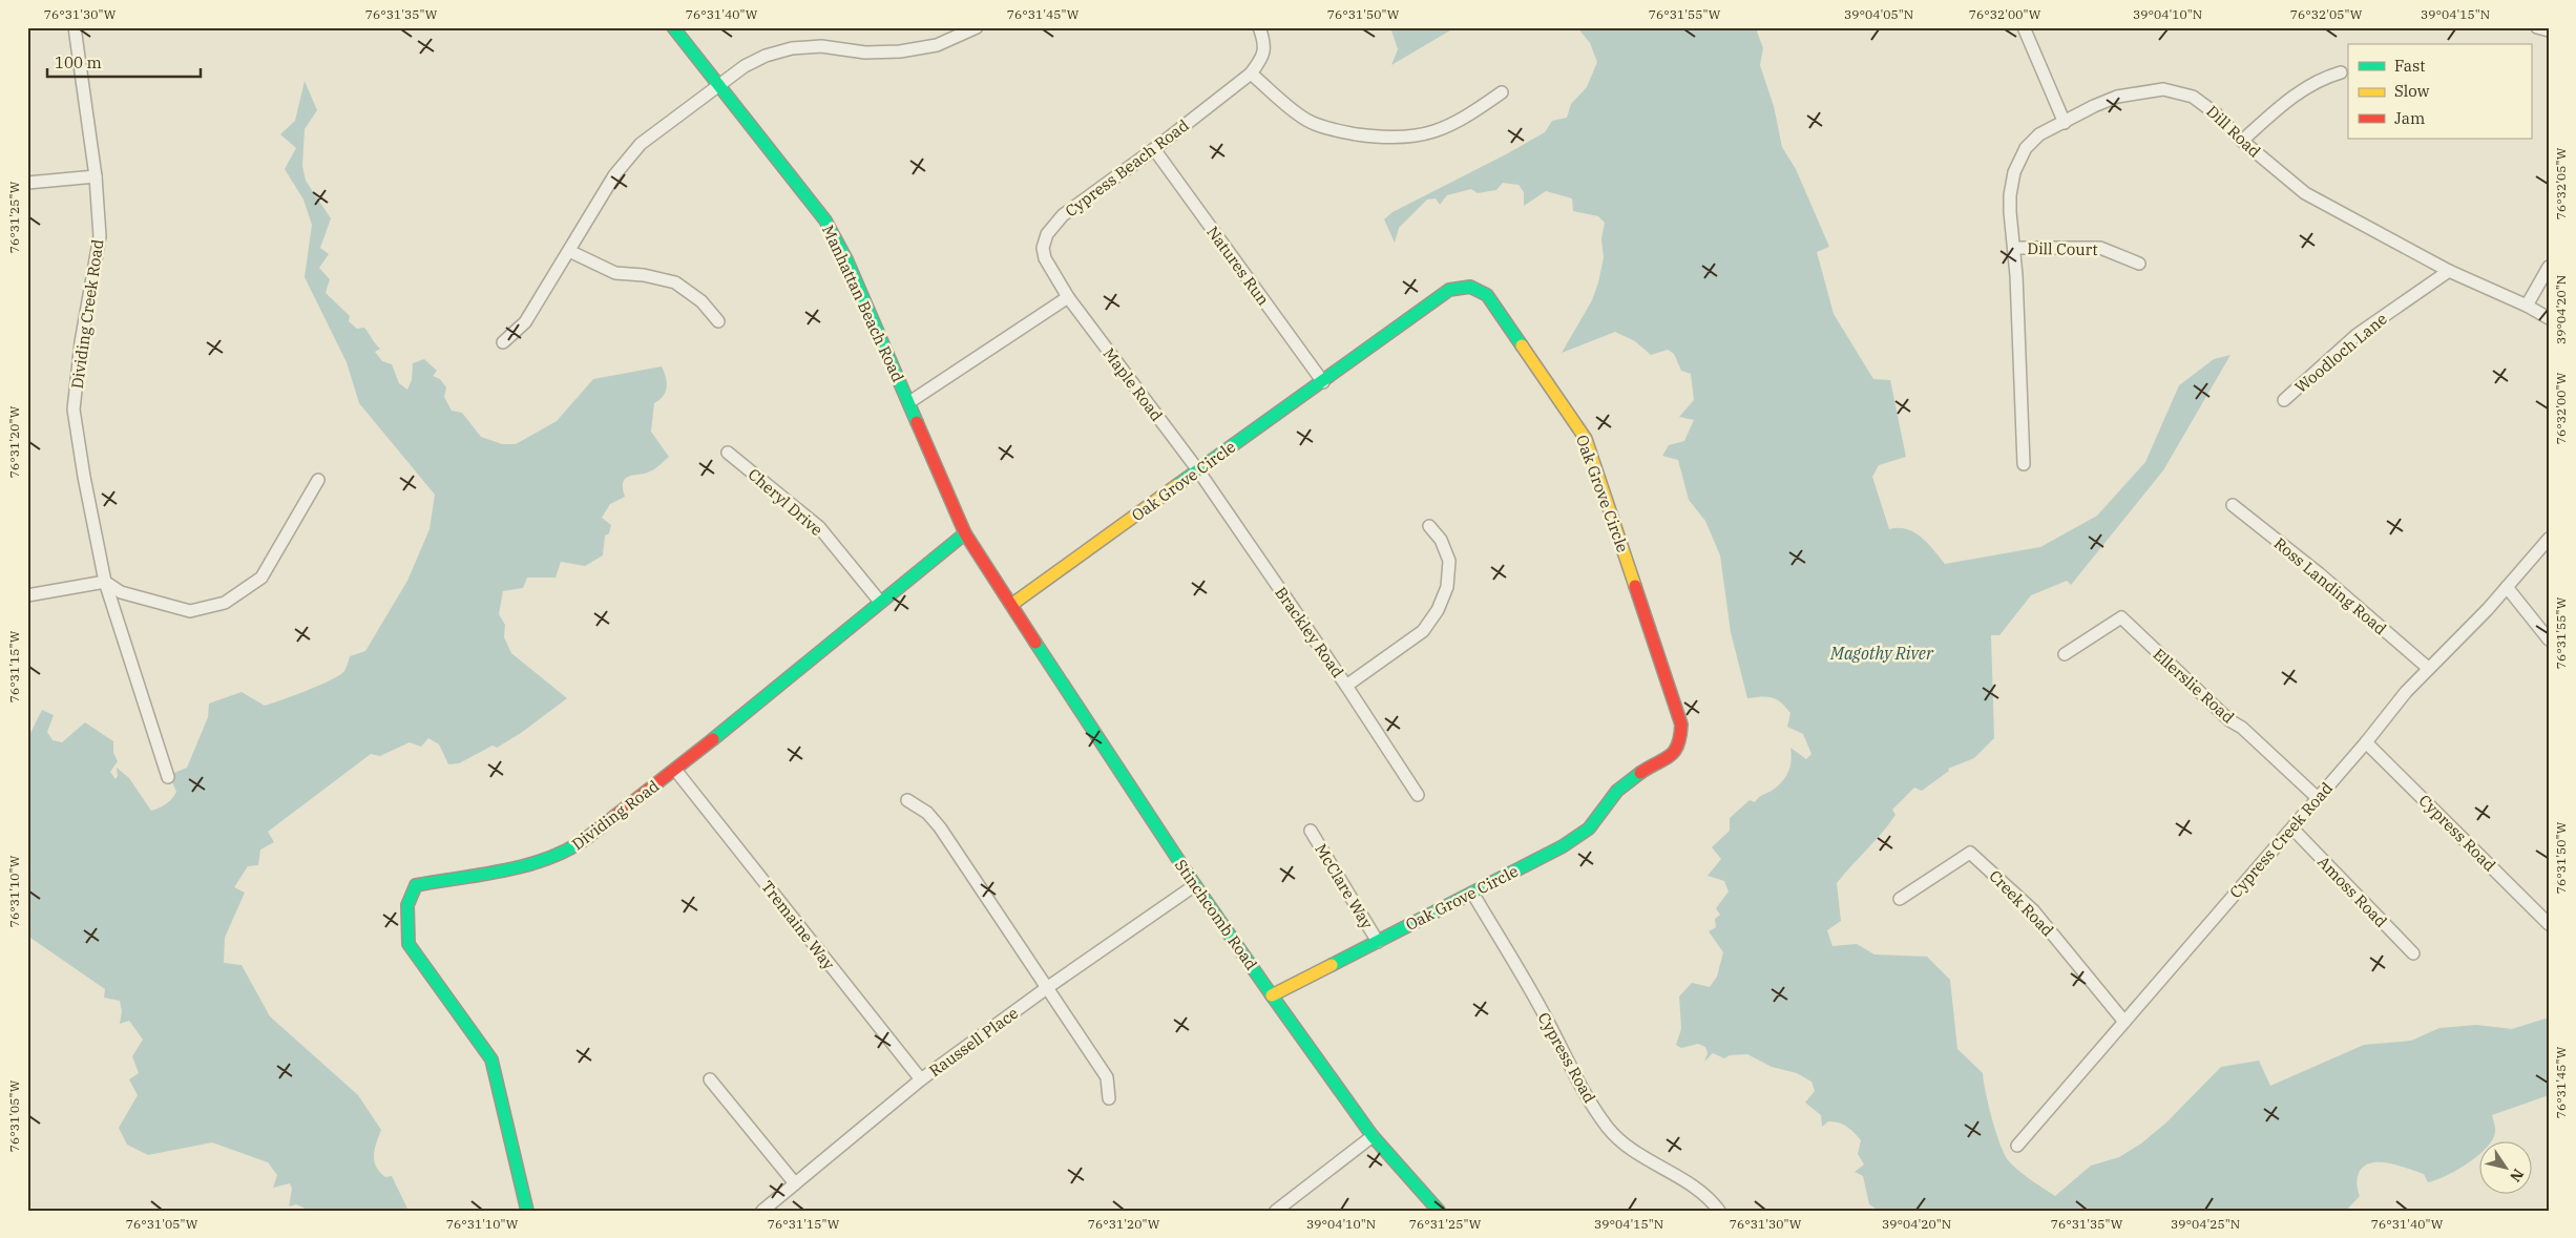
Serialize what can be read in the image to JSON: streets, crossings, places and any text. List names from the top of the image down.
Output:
{
  "streets": {
    "street": [
      "Dill Road",
      "Cypress Beach Road",
      "Dill Court",
      "Natures Run",
      "Manhattan Beach Road",
      "Dividing Creek Road",
      "Woodloch Lane",
      "Maple Road",
      "Oak Grove Circle",
      "Cheryl Drive",
      "Ross Landing Road",
      "Brackley Road",
      "Ellerslie Road",
      "Dividing Road",
      "Cypress Road",
      "Cypress Creek Road",
      "McClare Way",
      "Amoss Road",
      "Creek Road",
      "Stinchcomb Road",
      "Tremaine Way",
      "Raussell Place"
    ]
  },
  "crossings": [
    ["Dill Road", "Dill Court"],
    ["Dill Road", "Woodloch Lane"],
    ["Cypress Beach Road", "Natures Run"],
    ["Cypress Beach Road", "Maple Road"],
    ["Natures Run", "Oak Grove Circle"],
    ["Manhattan Beach Road", "Oak Grove Circle"],
    ["Manhattan Beach Road", "Dividing Road"],
    ["Manhattan Beach Road", "Stinchcomb Road"],
    ["Maple Road", "Oak Grove Circle"],
    ["Maple Road", "Brackley Road"],
    ["Oak Grove Circle", "Brackley Road"],
    ["Oak Grove Circle", "Cypress Road"],
    ["Oak Grove Circle", "McClare Way"],
    ["Oak Grove Circle", "Stinchcomb Road"],
    ["Cheryl Drive", "Dividing Road"],
    ["Ross Landing Road", "Cypress Creek Road"],
    ["Ellerslie Road", "Cypress Creek Road"],
    ["Dividing Road", "Tremaine Way"],
    ["Cypress Road", "Cypress Creek Road"],
    ["Cypress Creek Road", "Amoss Road"],
    ["Cypress Creek Road", "Creek Road"],
    ["Stinchcomb Road", "Raussell Place"],
    ["Tremaine Way", "Raussell Place"]
  ],
  "water": ["Magothy River"],
  "legend": ["Fast", "Slow", "Jam"],
  "scale_bar": "100 m",
  "north": "bottom right",
  "coordinates": [
    "76°31'30\"W",
    "76°31'35\"W",
    "76°31'40\"W",
    "76°31'45\"W",
    "76°31'50\"W",
    "76°31'55\"W",
    "39°04'05\"N",
    "76°32'00\"W",
    "39°04'10\"N",
    "76°32'05\"W",
    "39°04'15\"N",
    "76°31'25\"W",
    "39°04'20\"N",
    "76°31'20\"W",
    "76°31'15\"W",
    "76°31'10\"W",
    "76°31'05\"W",
    "39°04'25\"N"
  ]
}
